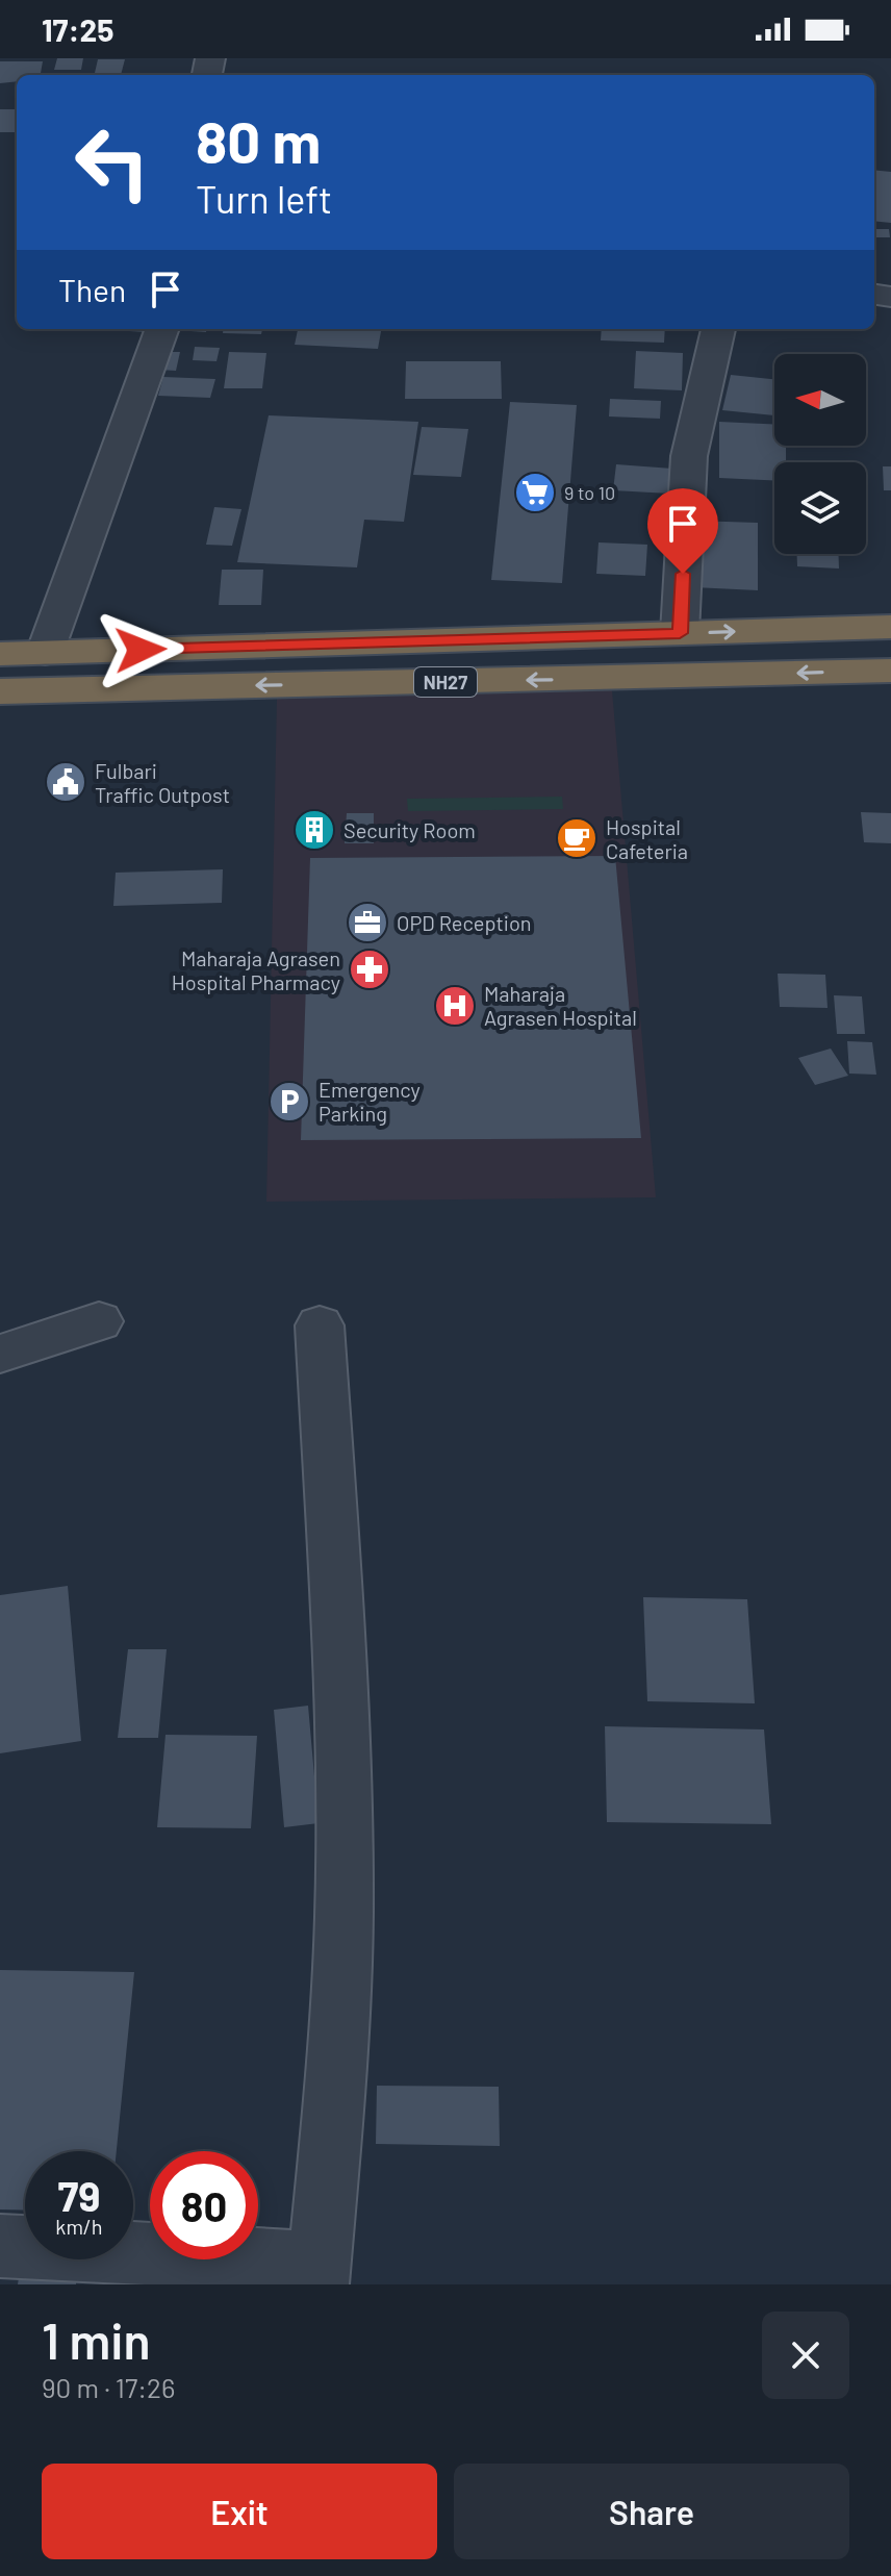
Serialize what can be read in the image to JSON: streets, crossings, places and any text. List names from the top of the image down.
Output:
{
  "streets": {
    "highway": ["NH27"]
  },
  "places": {
    "supermarket": ["9 to 10"],
    "public building": ["Fulbari Traffic Outpost"],
    "building": ["Security Room"],
    "cafe": ["Hospital Cafeteria"],
    "office": ["OPD Reception"],
    "pharmacy": ["Maharaja Agrasen Hospital Pharmacy"],
    "hospital": ["Maharaja Agrasen Hospital"],
    "parking": ["Emergency Parking"]
  },
  "north": "left",
  "page": {
    "status": "17:25",
    "turn": ["80 m", "Turn left"],
    "then": "Then",
    "speed": "79 km/h",
    "limit": "80",
    "heading": ["1 min", "90 m · 17:26"],
    "buttons": ["Exit", "Share"]
  }
}
